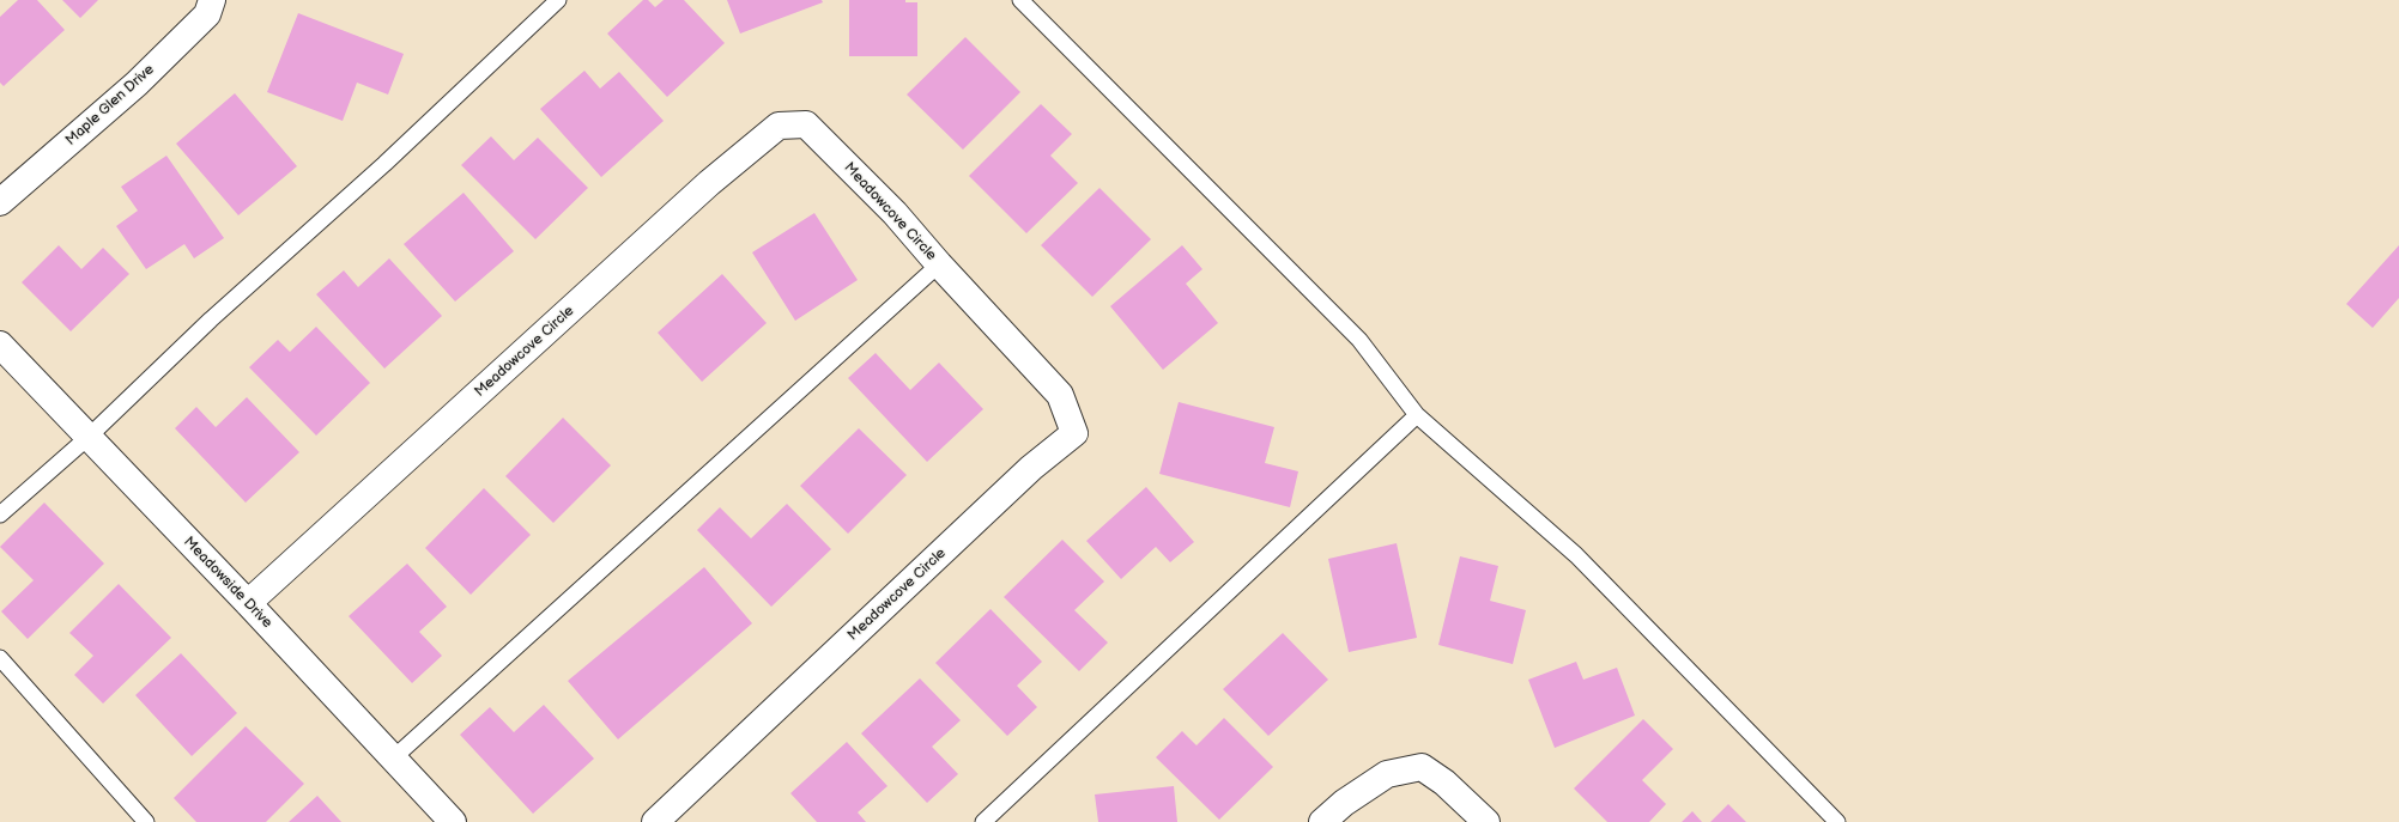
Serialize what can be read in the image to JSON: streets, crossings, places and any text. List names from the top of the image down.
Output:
{
  "streets": {
    "street": ["Maple Glen Drive", "Meadowcove Circle", "Meadowside Drive"]
  },
  "crossings": [
    ["Meadowcove Circle", "Meadowside Drive"]
  ]
}
